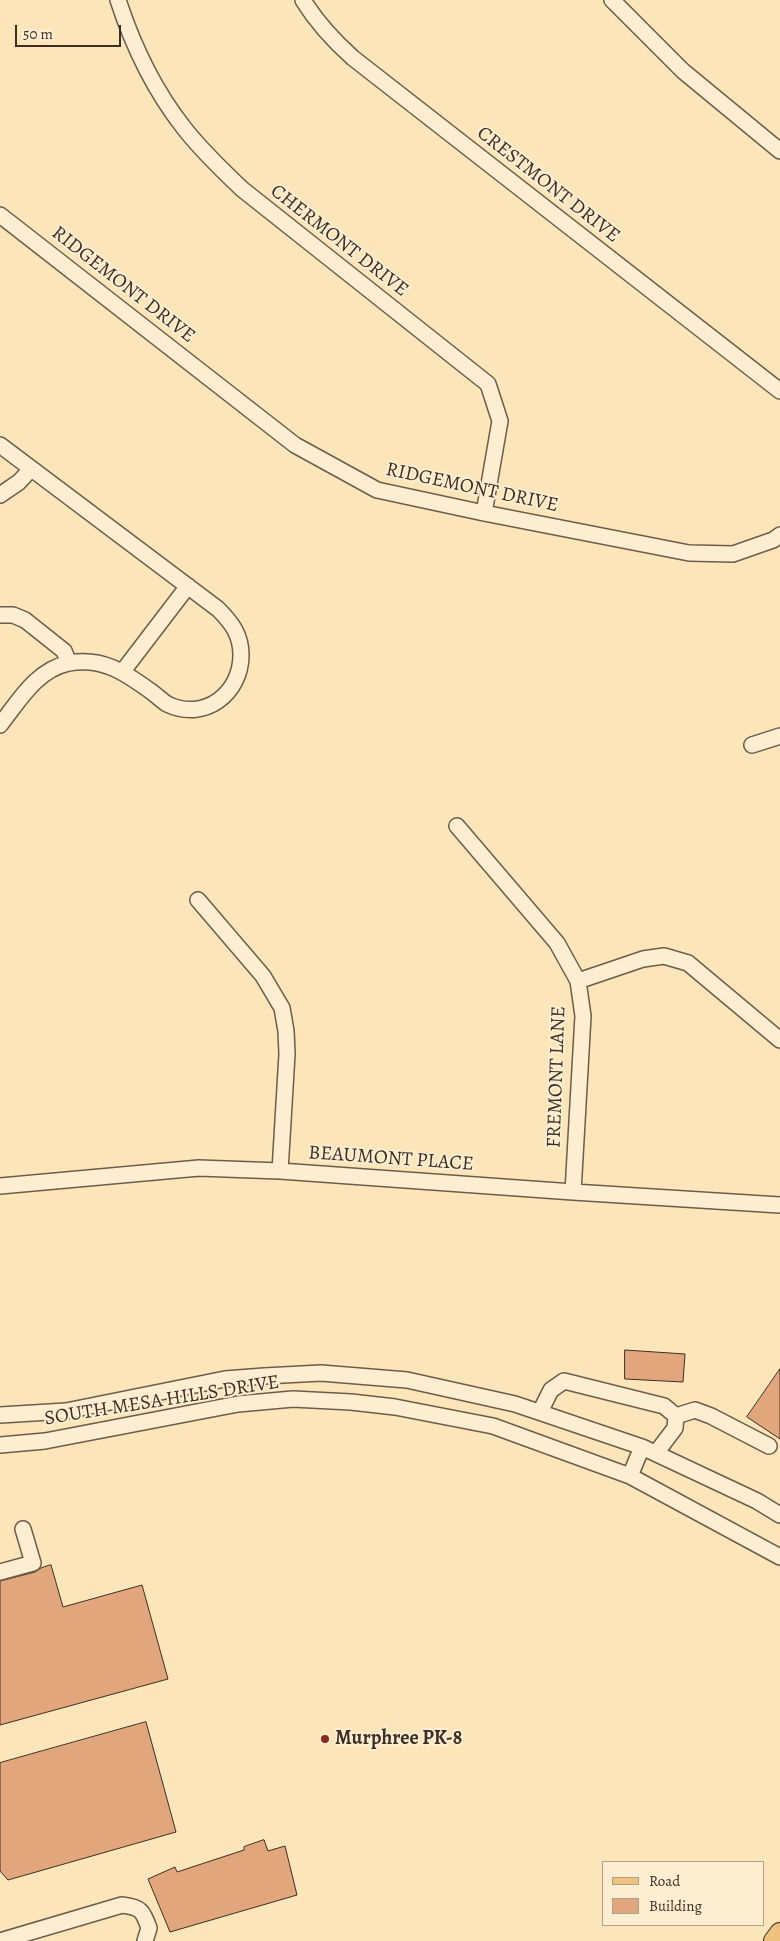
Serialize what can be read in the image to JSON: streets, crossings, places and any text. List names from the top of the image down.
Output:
{
  "streets": {
    "street": [
      "CRESTMONT DRIVE",
      "CHERMONT DRIVE",
      "RIDGEMONT DRIVE",
      "FREMONT LANE",
      "BEAUMONT PLACE",
      "SOUTH MESA HILLS DRIVE"
    ]
  },
  "crossings": [
    ["CHERMONT DRIVE", "RIDGEMONT DRIVE"],
    ["FREMONT LANE", "BEAUMONT PLACE"]
  ],
  "places": ["Murphree PK-8"],
  "legend": ["Road", "Building"],
  "scale_bar": "50 m"
}
